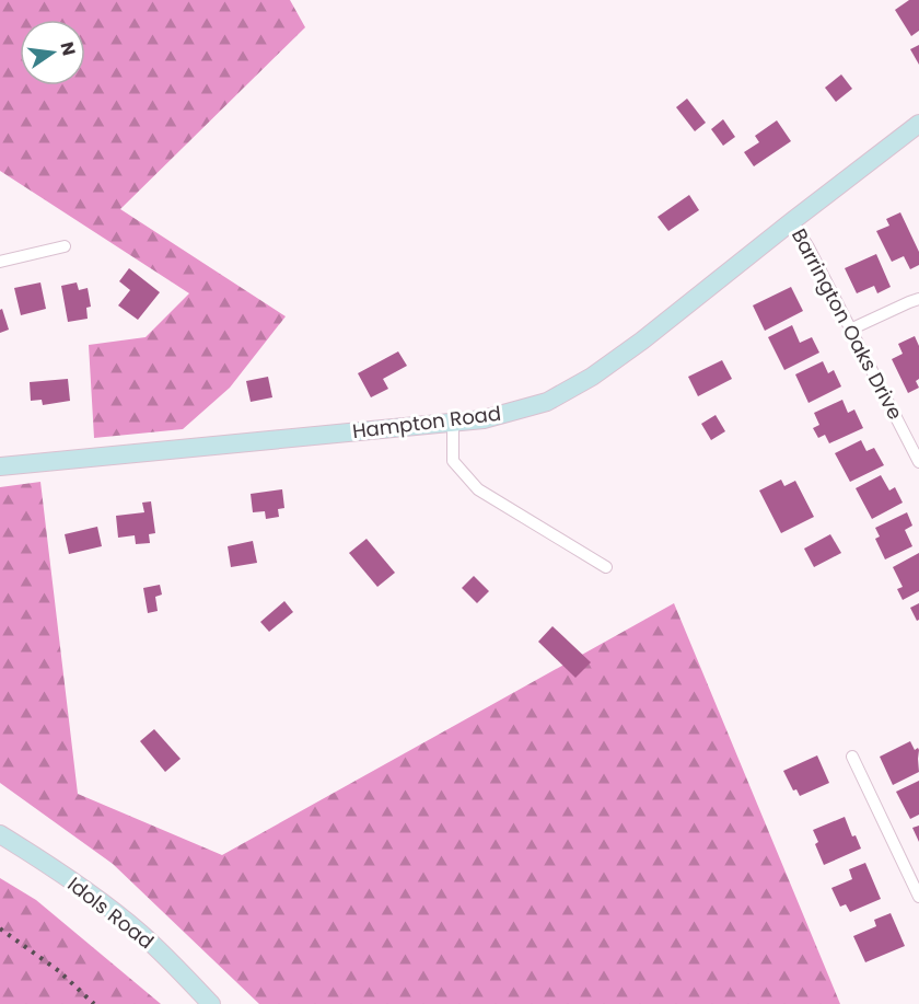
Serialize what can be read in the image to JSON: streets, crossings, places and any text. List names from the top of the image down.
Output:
{
  "streets": {
    "main road": ["Hampton Road", "Idols Road"],
    "street": ["Barrington Oaks Drive"]
  },
  "crossings": [
    ["Barrington Oaks Drive", "Hampton Road"]
  ],
  "north": "right"
}
